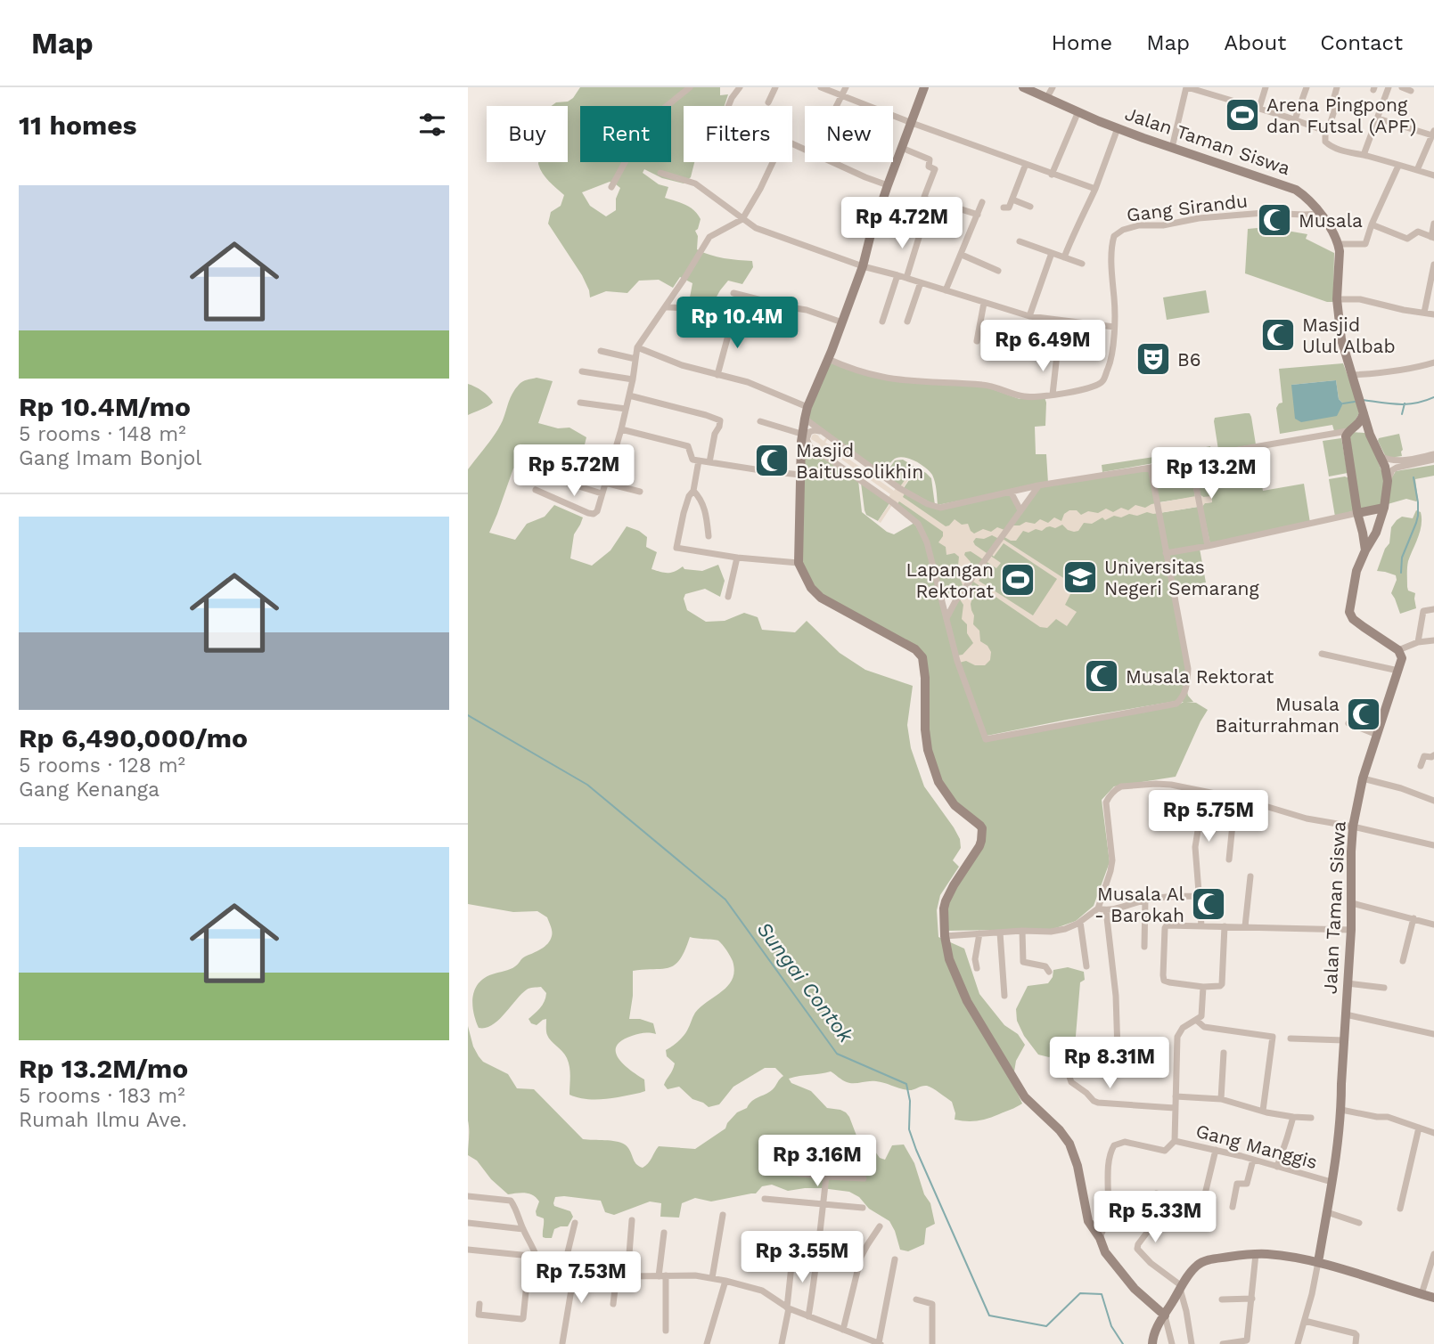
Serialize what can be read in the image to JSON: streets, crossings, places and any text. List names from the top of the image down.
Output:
{
  "streets": {
    "main road": ["Jalan Taman Siswa"],
    "street": ["Gang Sirandu", "Gang Manggis"]
  },
  "crossings": [
    ["Jalan Taman Siswa", "Gang Sirandu"],
    ["Jalan Taman Siswa", "Gang Manggis"]
  ],
  "water": ["Sungai Contok"],
  "places": {
    "sports": ["Arena Pingpong dan Futsal (APF)", "Lapangan Rektorat"],
    "mosque": [
      "Musala",
      "Masjid Ulul Albab",
      "Masjid Baitussolikhin",
      "Musala Rektorat",
      "Musala Baiturrahman",
      "Musala Al - Barokah"
    ],
    "theatre": ["B6"],
    "school or university": ["Universitas Negeri Semarang"]
  },
  "page": {
    "header": "Map",
    "nav": [
      "Home",
      "Map",
      "About",
      "Contact"
    ],
    "heading": "11 homes",
    "chip": [
      "Buy",
      "Rent",
      "Filters",
      "New"
    ],
    "list": [
      {
        "name": "Rp 10.4M/mo",
        "note": "5 rooms · 148 m² · Gang Imam Bonjol"
      },
      {
        "name": "Rp 6,490,000/mo",
        "note": "5 rooms · 128 m² · Gang Kenanga"
      },
      {
        "name": "Rp 13.2M/mo",
        "note": "5 rooms · 183 m² · Rumah Ilmu Ave."
      }
    ],
    "price": [
      "Rp 4.72M",
      "Rp 10.4M",
      "Rp 6.49M",
      "Rp 5.72M",
      "Rp 13.2M",
      "Rp 5.75M",
      "Rp 8.31M",
      "Rp 3.16M",
      "Rp 5.33M",
      "Rp 3.55M",
      "Rp 7.53M"
    ]
  }
}
